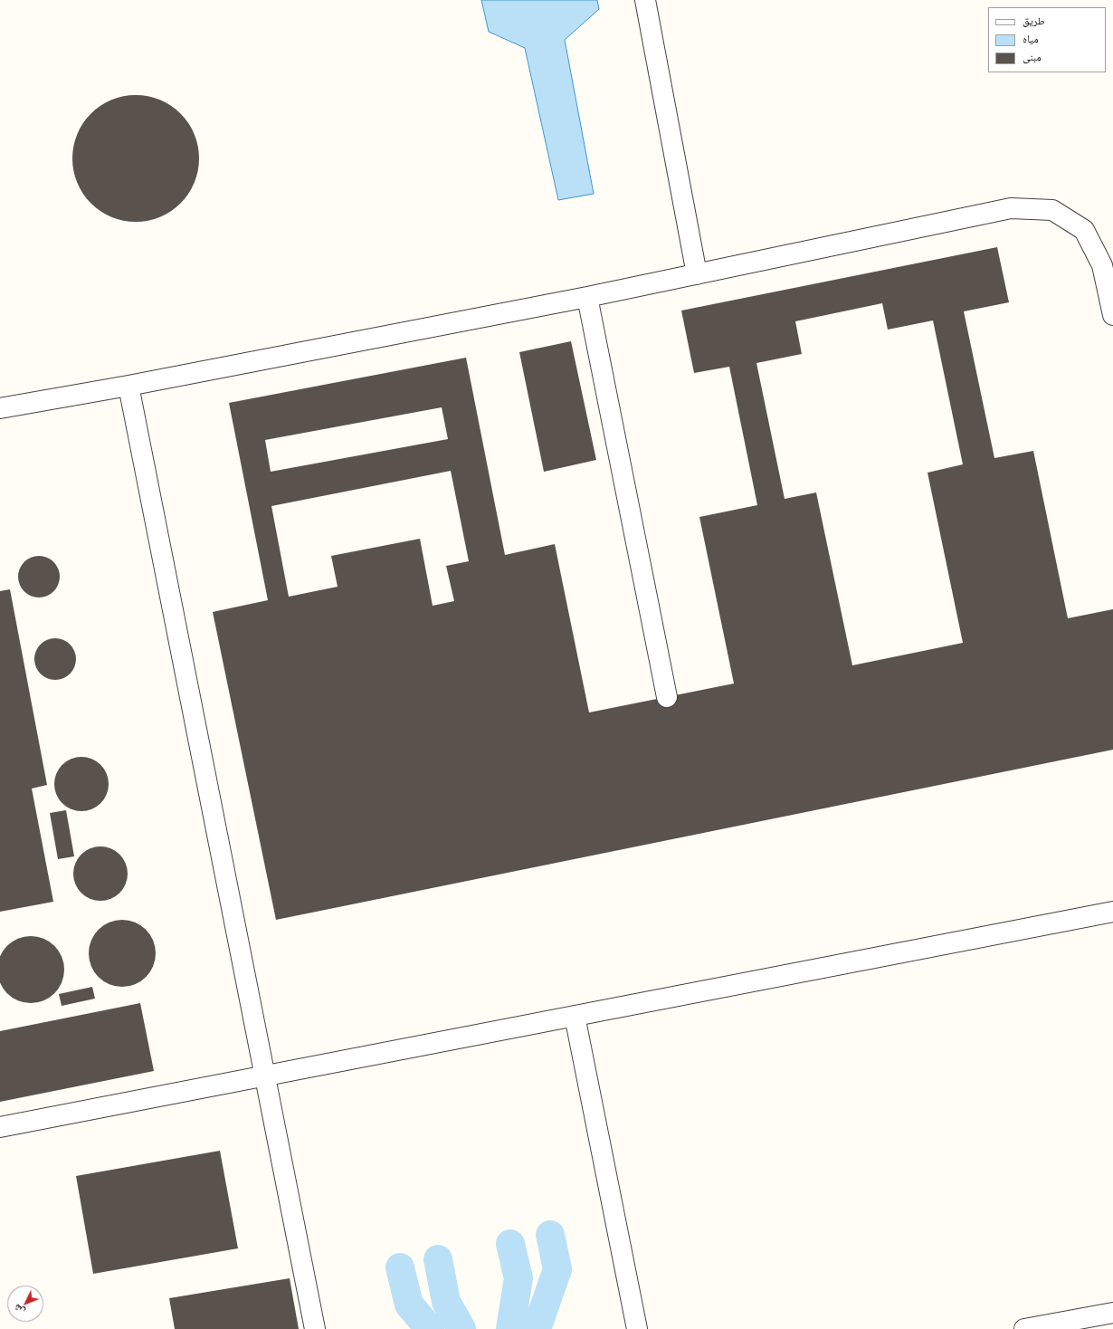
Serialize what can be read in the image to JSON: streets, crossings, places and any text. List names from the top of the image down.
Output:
{
  "legend": ["طريق", "مياه", "مبنى"],
  "north": "bottom left"
}
